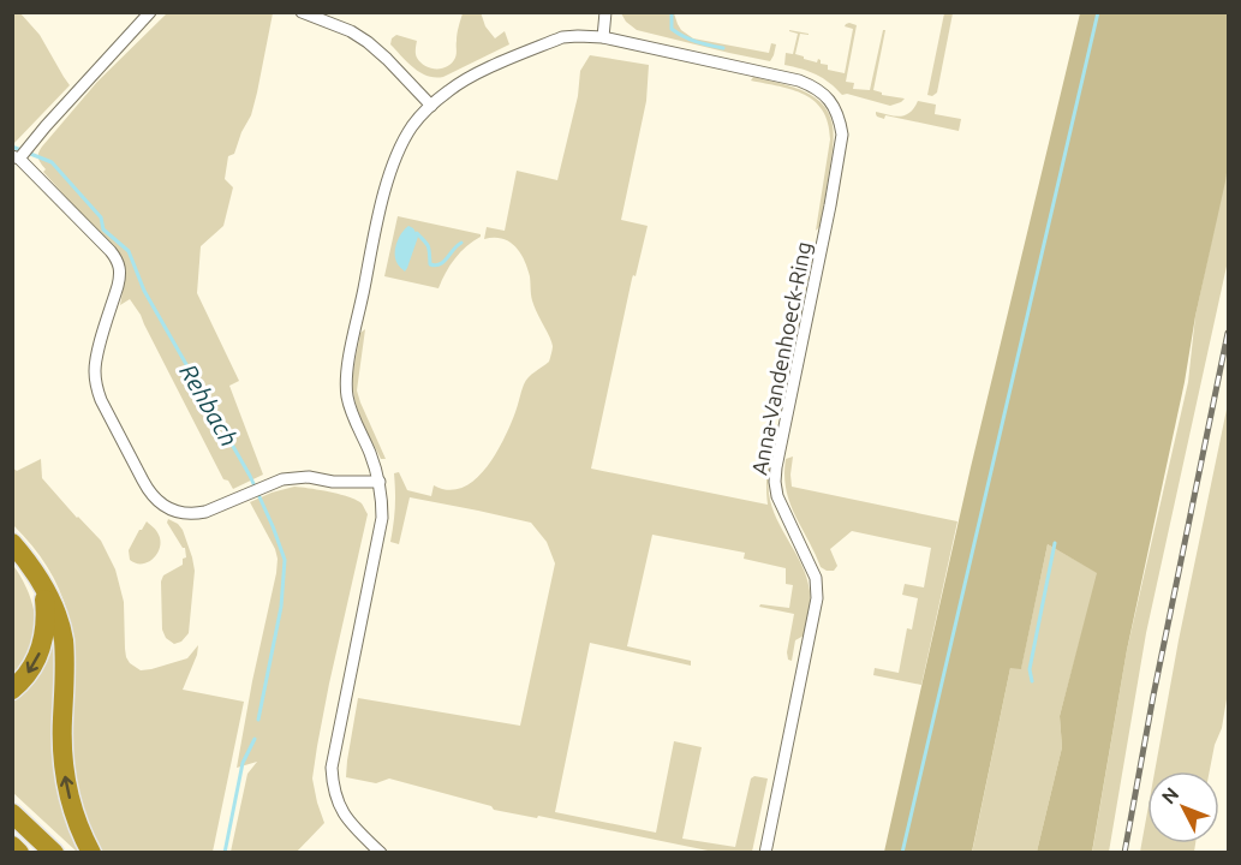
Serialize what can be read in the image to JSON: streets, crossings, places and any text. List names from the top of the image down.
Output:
{
  "streets": {
    "street": ["Anna-Vandenhoeck-Ring"]
  },
  "water": ["Rehbach"],
  "north": "top left"
}
